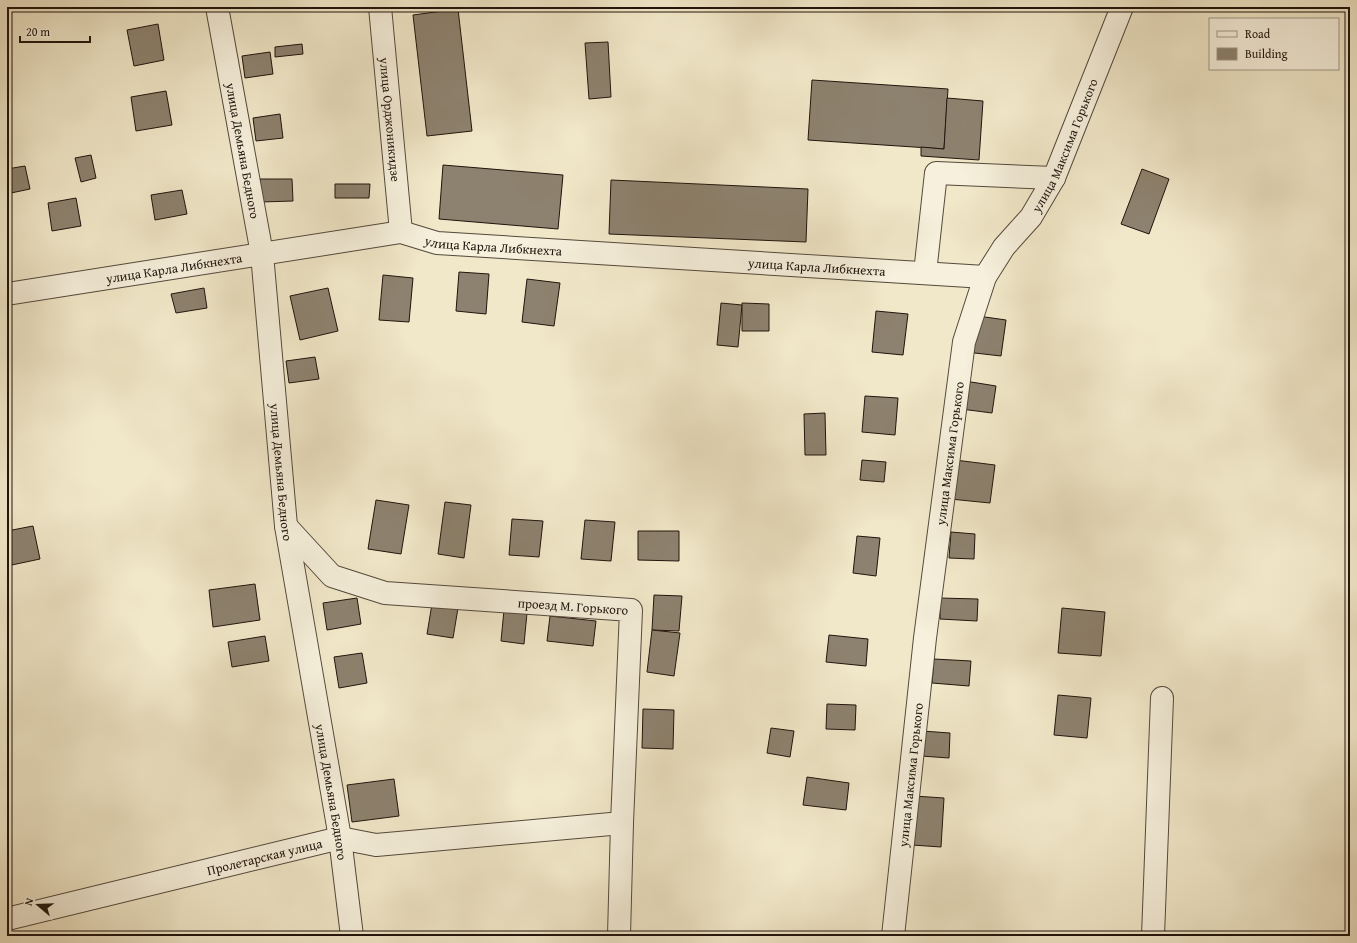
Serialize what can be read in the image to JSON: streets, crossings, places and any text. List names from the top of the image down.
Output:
{
  "streets": {
    "street": [
      "улица Орджоникидзе",
      "улица Максима Горького",
      "улица Демьяна Бедного",
      "улица Карла Либкнехта",
      "проезд М. Горького",
      "Пролетарская улица"
    ]
  },
  "crossings": [
    ["улица Орджоникидзе", "улица Карла Либкнехта"],
    ["улица Максима Горького", "улица Карла Либкнехта"],
    ["улица Демьяна Бедного", "улица Карла Либкнехта"],
    ["улица Демьяна Бедного", "проезд М. Горького"],
    ["улица Демьяна Бедного", "Пролетарская улица"],
    ["проезд М. Горького", "Пролетарская улица"]
  ],
  "legend": ["Road", "Building"],
  "scale_bar": "20 m",
  "north": "left"
}
